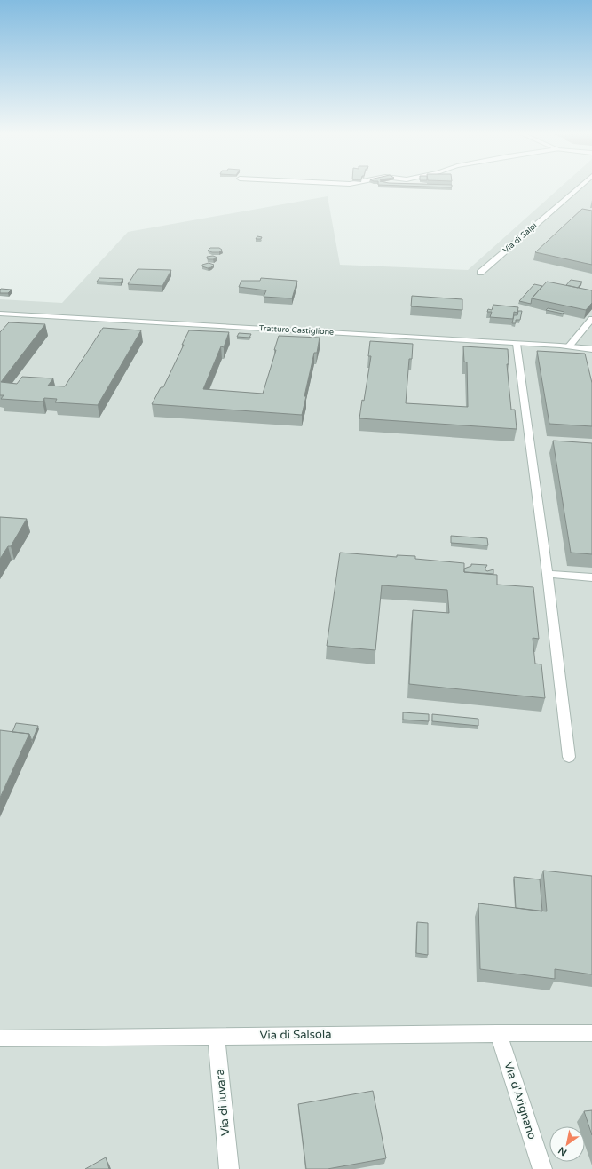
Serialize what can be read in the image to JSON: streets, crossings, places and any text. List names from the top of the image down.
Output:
{
  "streets": {
    "street": [
      "Via di Salpi",
      "Tratturo Castiglione",
      "Via di Salsola",
      "Via d'Arignano",
      "Via di Iuvara"
    ]
  },
  "crossings": [
    ["Via di Salsola", "Via d'Arignano"],
    ["Via di Salsola", "Via di Iuvara"]
  ],
  "north": "bottom left"
}
